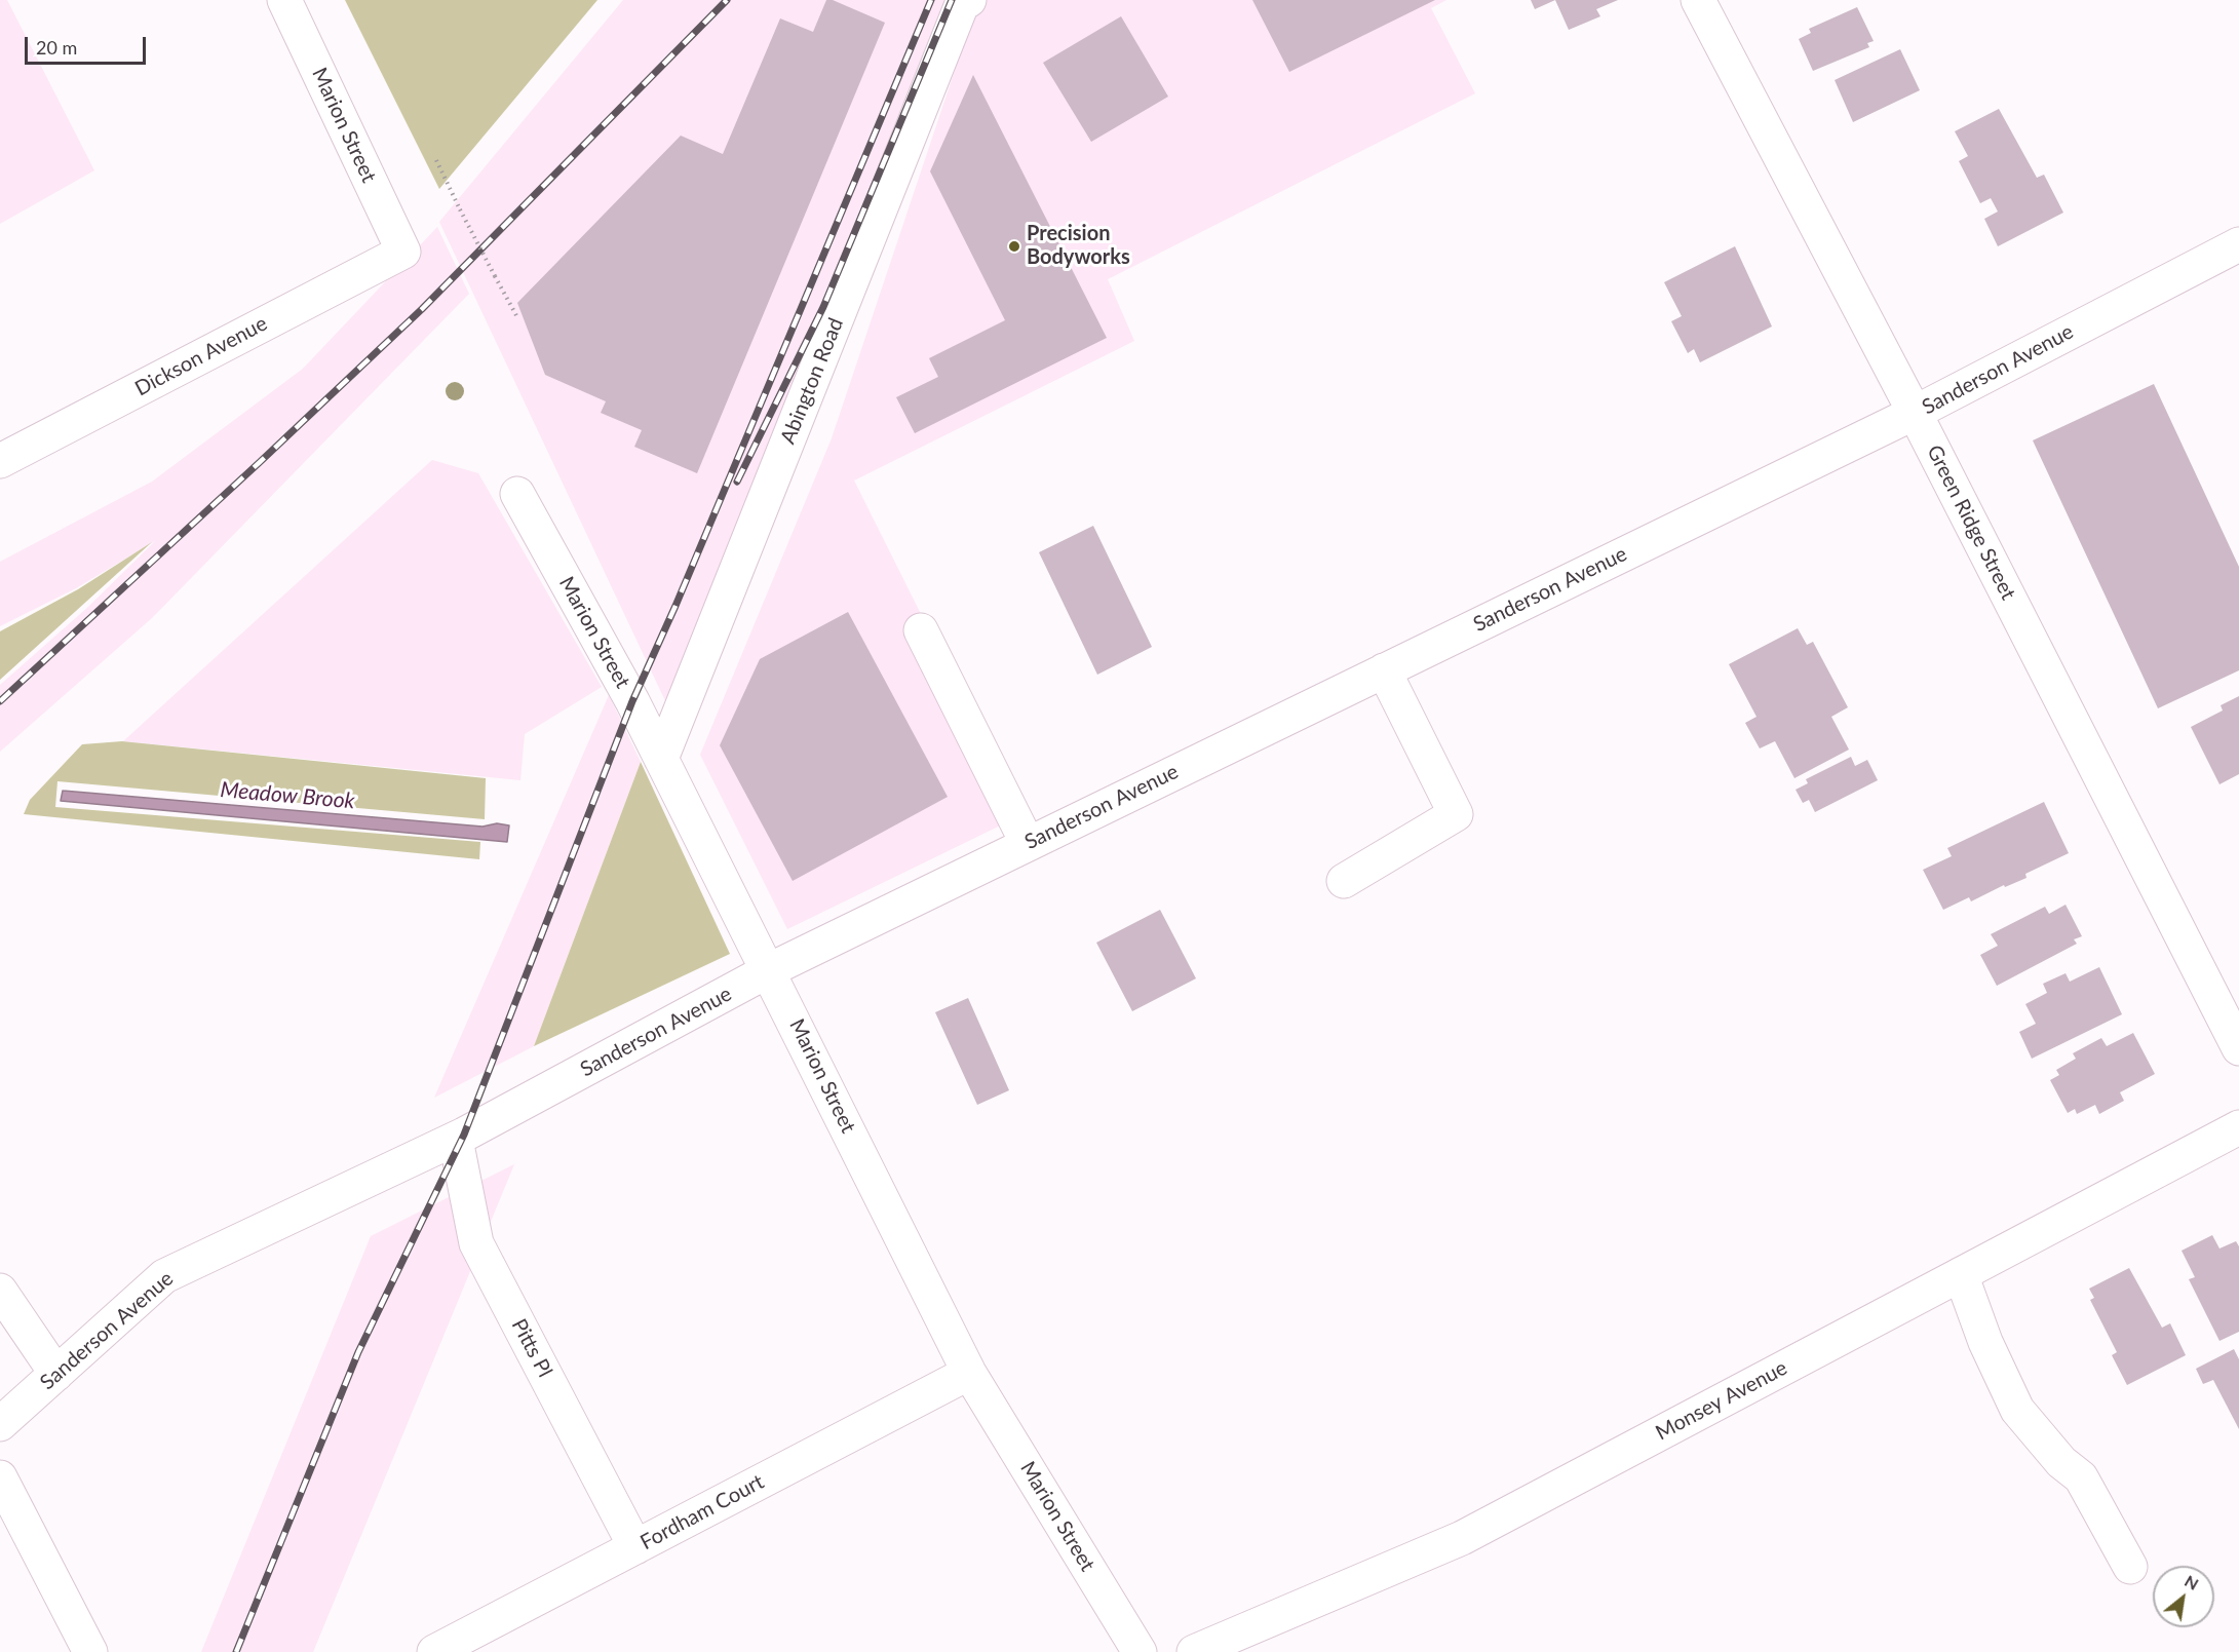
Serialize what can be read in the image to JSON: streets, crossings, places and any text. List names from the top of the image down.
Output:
{
  "streets": {
    "street": [
      "Marion Street",
      "Dickson Avenue",
      "Sanderson Avenue",
      "Abington Road",
      "Green Ridge Street",
      "Pitts Pl",
      "Monsey Avenue",
      "Fordham Court"
    ]
  },
  "crossings": [
    ["Marion Street", "Dickson Avenue"],
    ["Marion Street", "Sanderson Avenue"],
    ["Marion Street", "Abington Road"],
    ["Marion Street", "Fordham Court"],
    ["Sanderson Avenue", "Green Ridge Street"],
    ["Sanderson Avenue", "Pitts Pl"],
    ["Pitts Pl", "Fordham Court"]
  ],
  "water": ["Meadow Brook"],
  "places": ["Precision Bodyworks"],
  "scale_bar": "20 m",
  "north": "top right"
}
